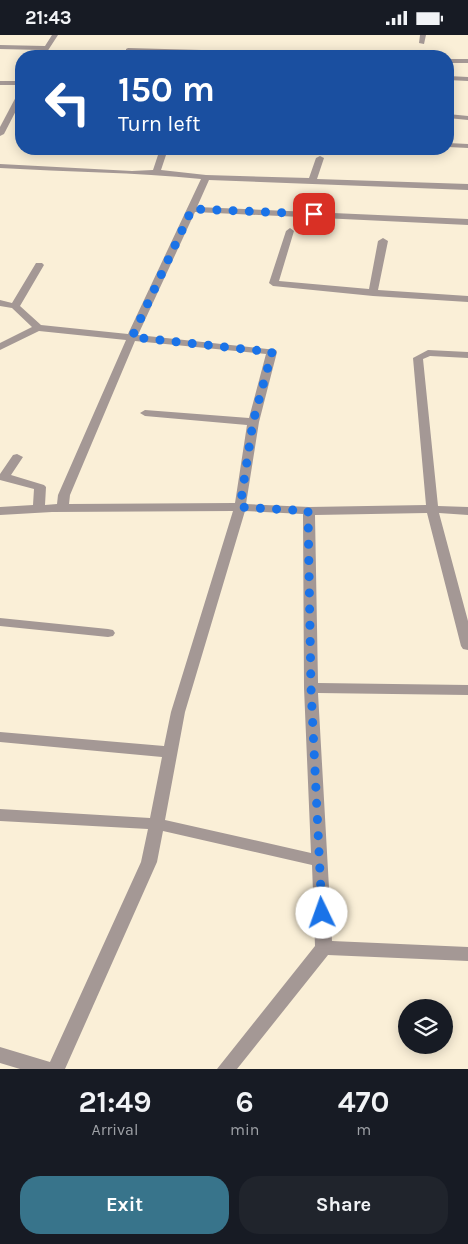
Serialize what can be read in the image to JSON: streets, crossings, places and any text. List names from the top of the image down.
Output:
{
  "page": {
    "status": "21:43",
    "turn": ["150 m", "Turn left"],
    "eta": [
      "21:49",
      "Arrival",
      "6",
      "min",
      "470",
      "m"
    ],
    "buttons": ["Exit", "Share"]
  }
}
